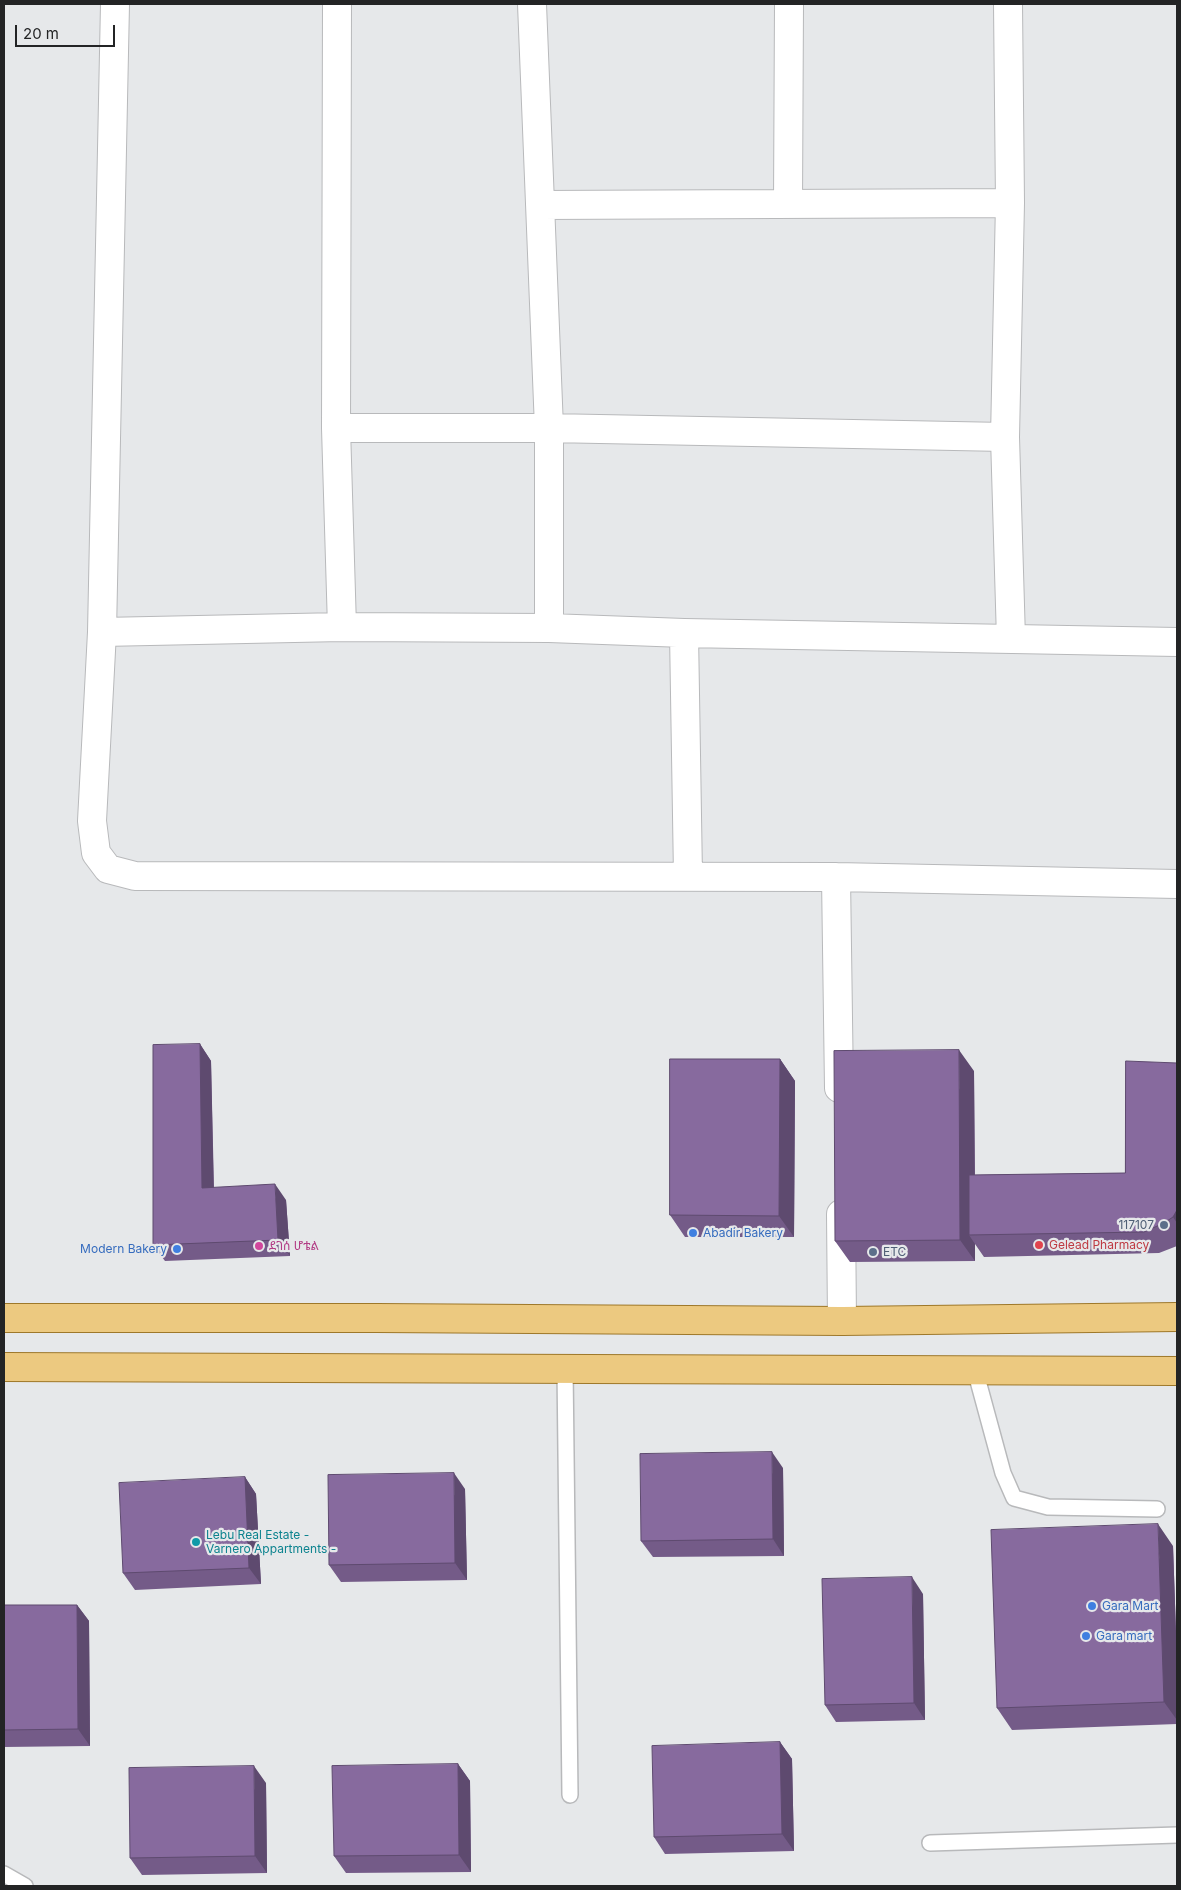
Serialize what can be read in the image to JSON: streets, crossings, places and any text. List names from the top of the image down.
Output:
{
  "places": [
    "117107",
    "Abadir Bakery",
    "Gelead Pharmacy",
    "ደገሰ ሆቴል",
    "Modern Bakery",
    "ETC",
    "Lebu Real Estate - Varnero Appartments -",
    "Gara Mart",
    "Gara mart"
  ],
  "scale_bar": "20 m"
}
